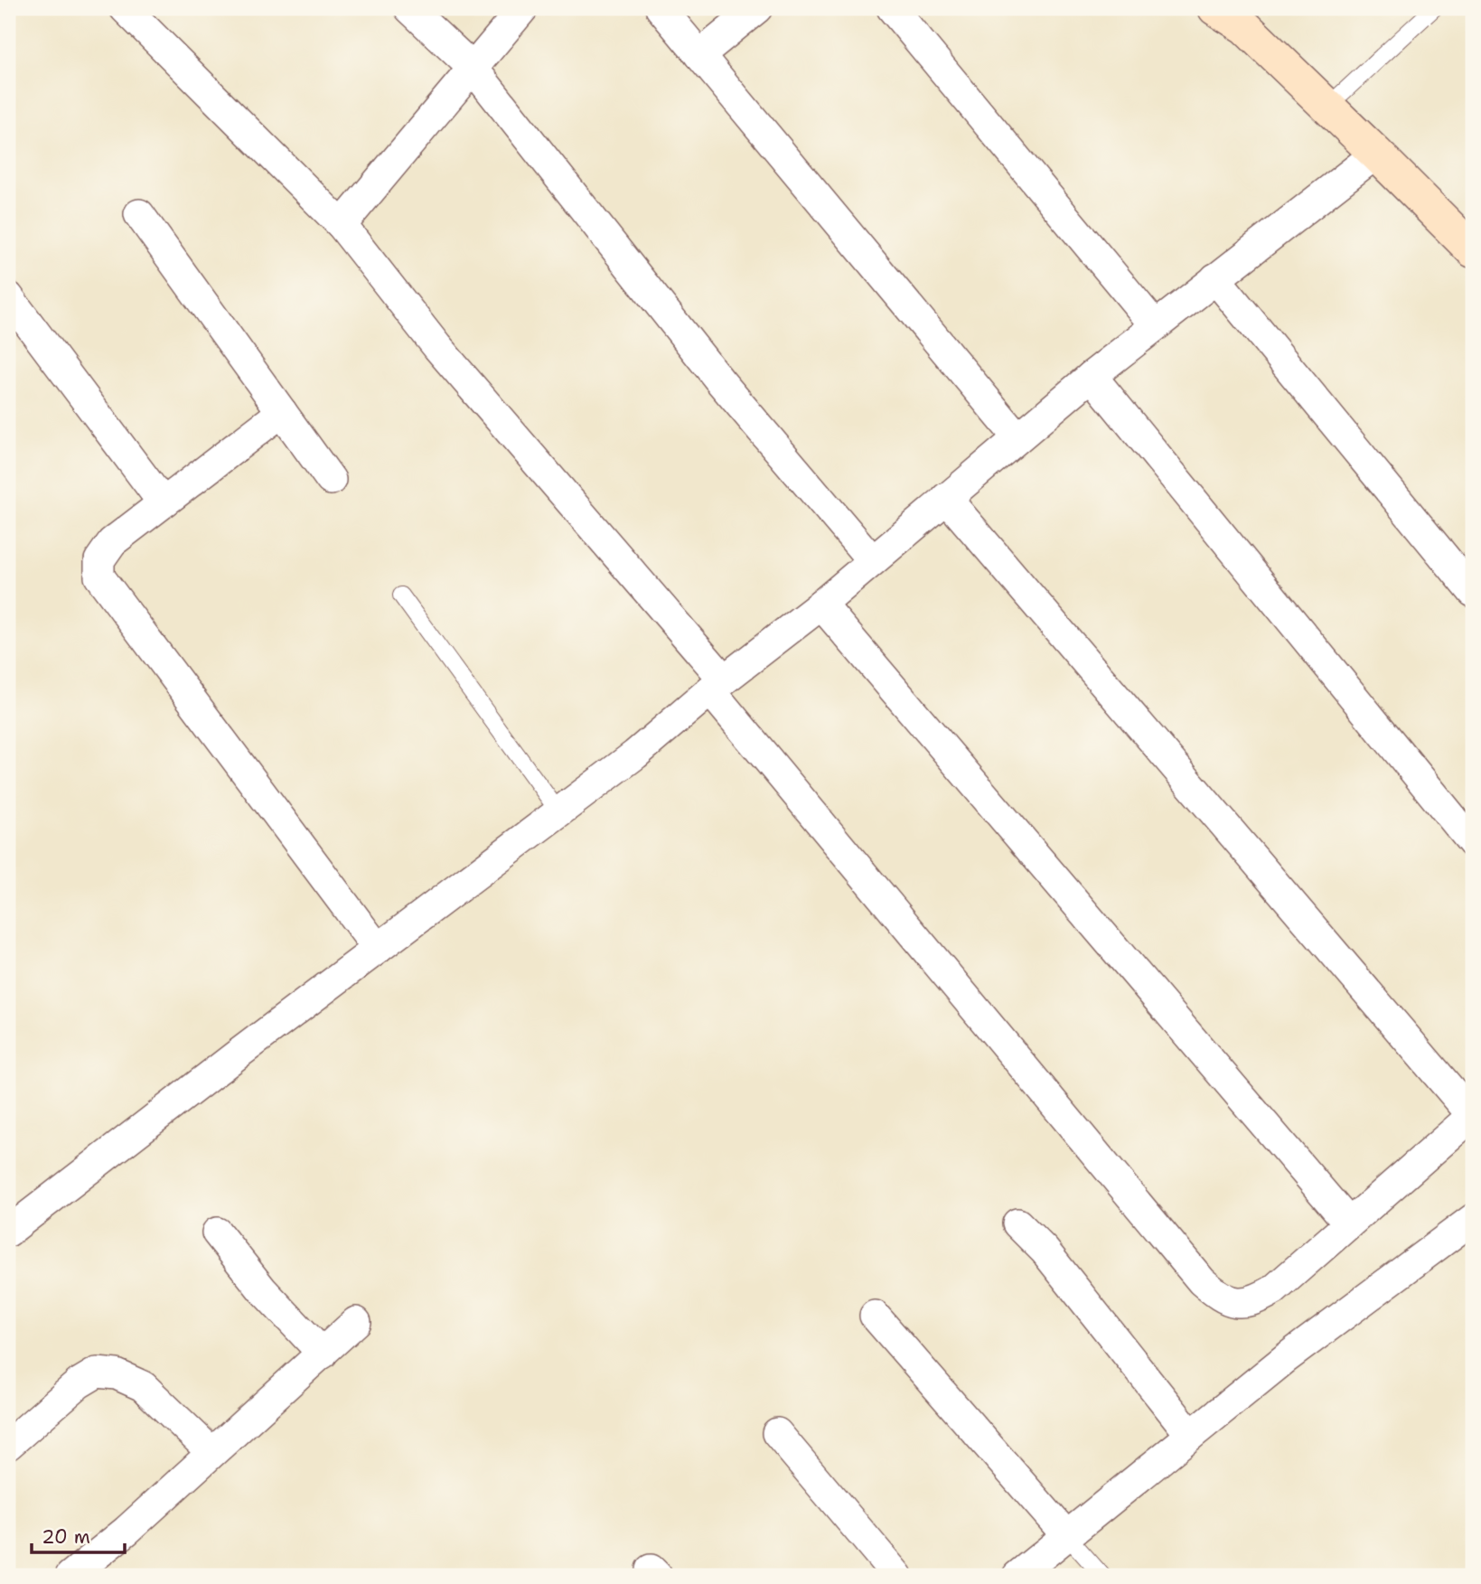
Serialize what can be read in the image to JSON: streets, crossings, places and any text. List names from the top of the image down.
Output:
{
  "scale_bar": "20 m"
}
